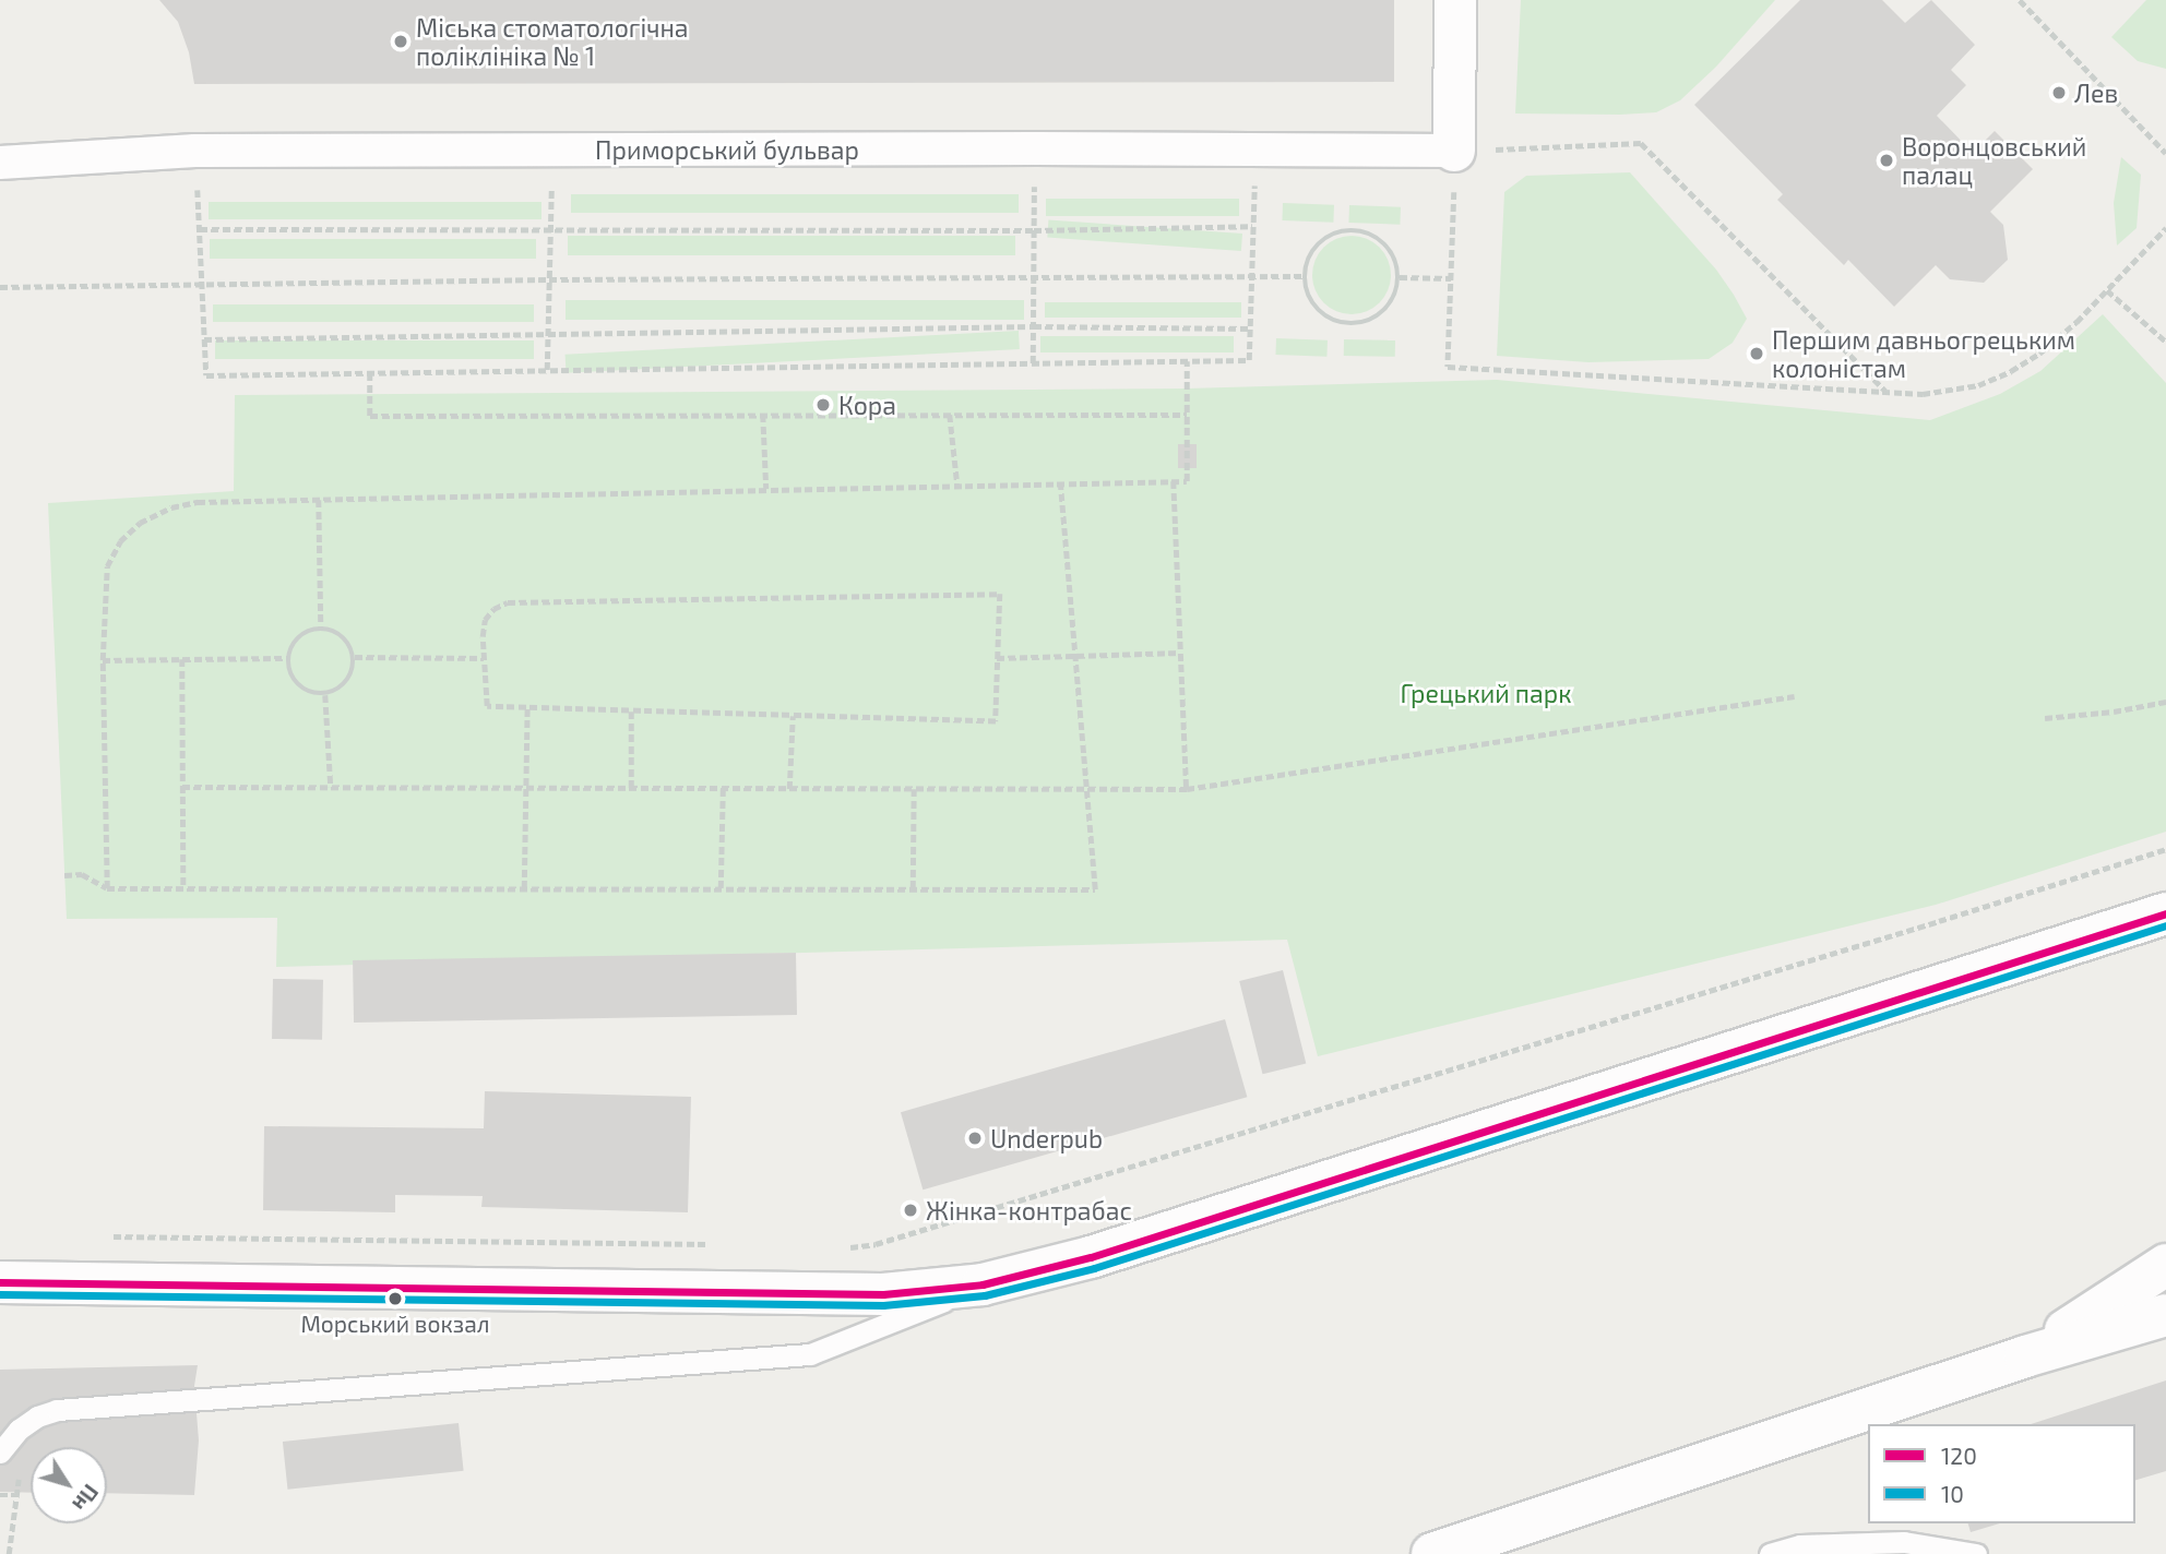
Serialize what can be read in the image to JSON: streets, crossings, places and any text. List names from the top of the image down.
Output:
{
  "streets": {
    "street": ["Приморський бульвар"]
  },
  "parks": ["Грецький парк"],
  "places": [
    "Міська стоматологічна поліклініка № 1",
    "Лев",
    "Воронцовський палац",
    "Першим давньогрецьким колоністам",
    "Кора",
    "Underpub",
    "Жінка-контрабас",
    "Морський вокзал"
  ],
  "lines": ["transit line 120", "transit line 10"],
  "legend": ["120", "10"],
  "north": "bottom right"
}
